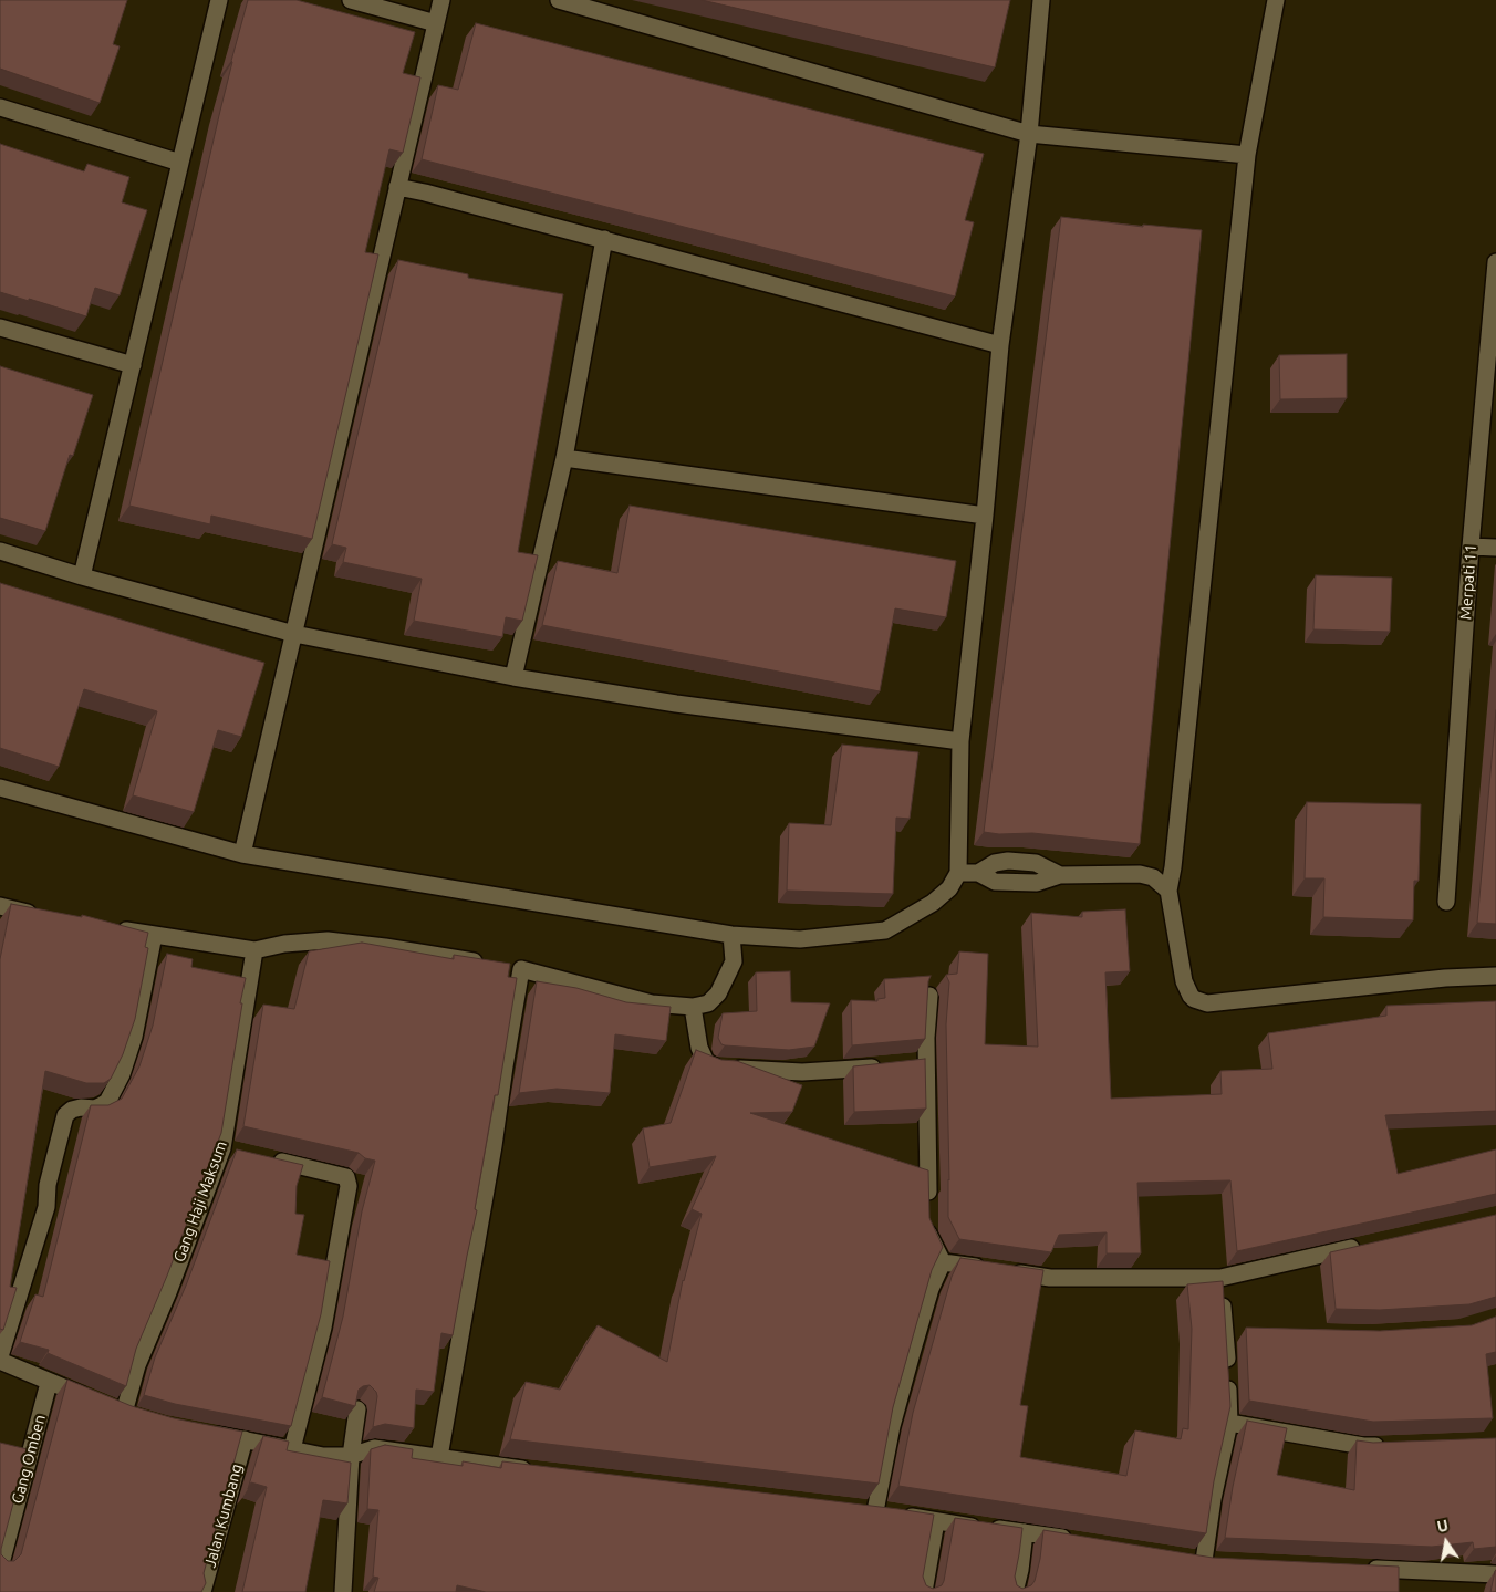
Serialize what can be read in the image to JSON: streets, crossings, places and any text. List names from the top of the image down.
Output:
{
  "streets": {
    "street": [
      "Merpati 11",
      "Gang Haji Maksum",
      "Gang Omben",
      "Jalan Kumbang"
    ]
  },
  "north": "top"
}
